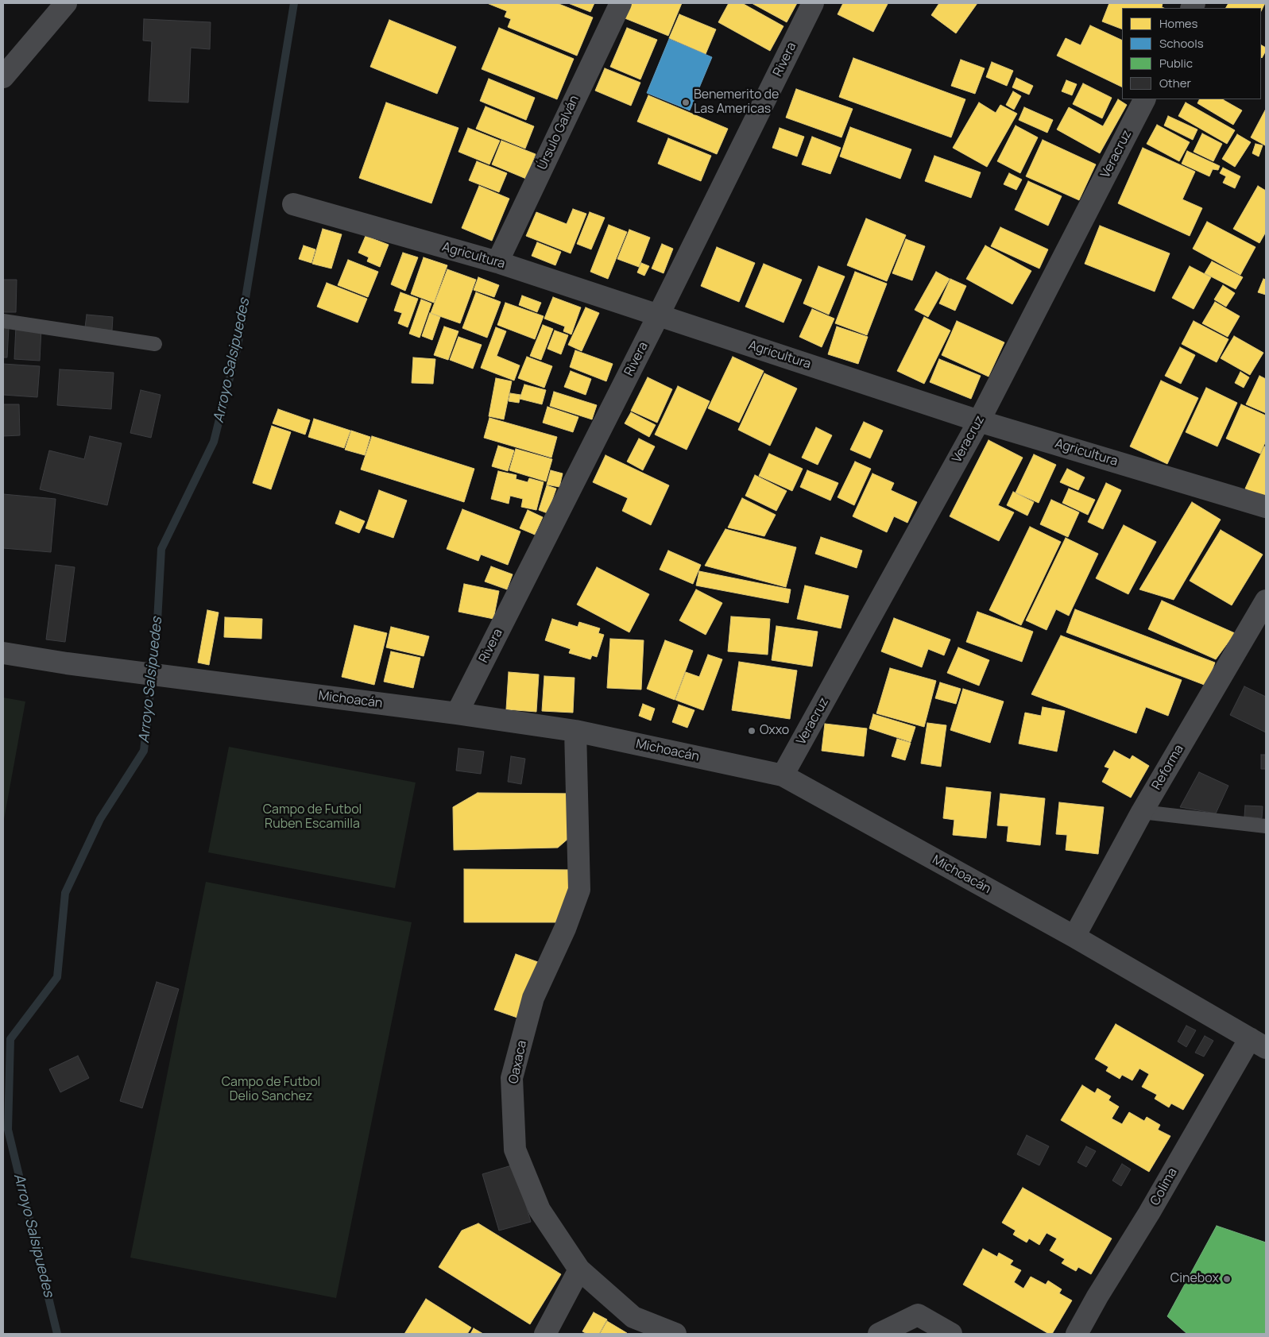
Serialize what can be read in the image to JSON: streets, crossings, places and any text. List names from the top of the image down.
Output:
{
  "streets": {
    "street": [
      "Rivera",
      "Úrsulo Galván",
      "Veracruz",
      "Agricultura",
      "Michoacán",
      "Reforma",
      "Oaxaca",
      "Colima"
    ]
  },
  "crossings": [
    ["Rivera", "Agricultura"],
    ["Rivera", "Michoacán"],
    ["Úrsulo Galván", "Agricultura"],
    ["Veracruz", "Agricultura"],
    ["Veracruz", "Michoacán"],
    ["Michoacán", "Reforma"],
    ["Michoacán", "Oaxaca"],
    ["Michoacán", "Colima"]
  ],
  "water": ["Arroyo Salsipuedes"],
  "parks": ["Campo de Futbol Ruben Escamilla", "Campo de Futbol Delio Sanchez"],
  "places": ["Benemerito de Las Americas", "Oxxo", "Cinebox"],
  "legend": [
    "Homes",
    "Schools",
    "Public",
    "Other"
  ]
}
